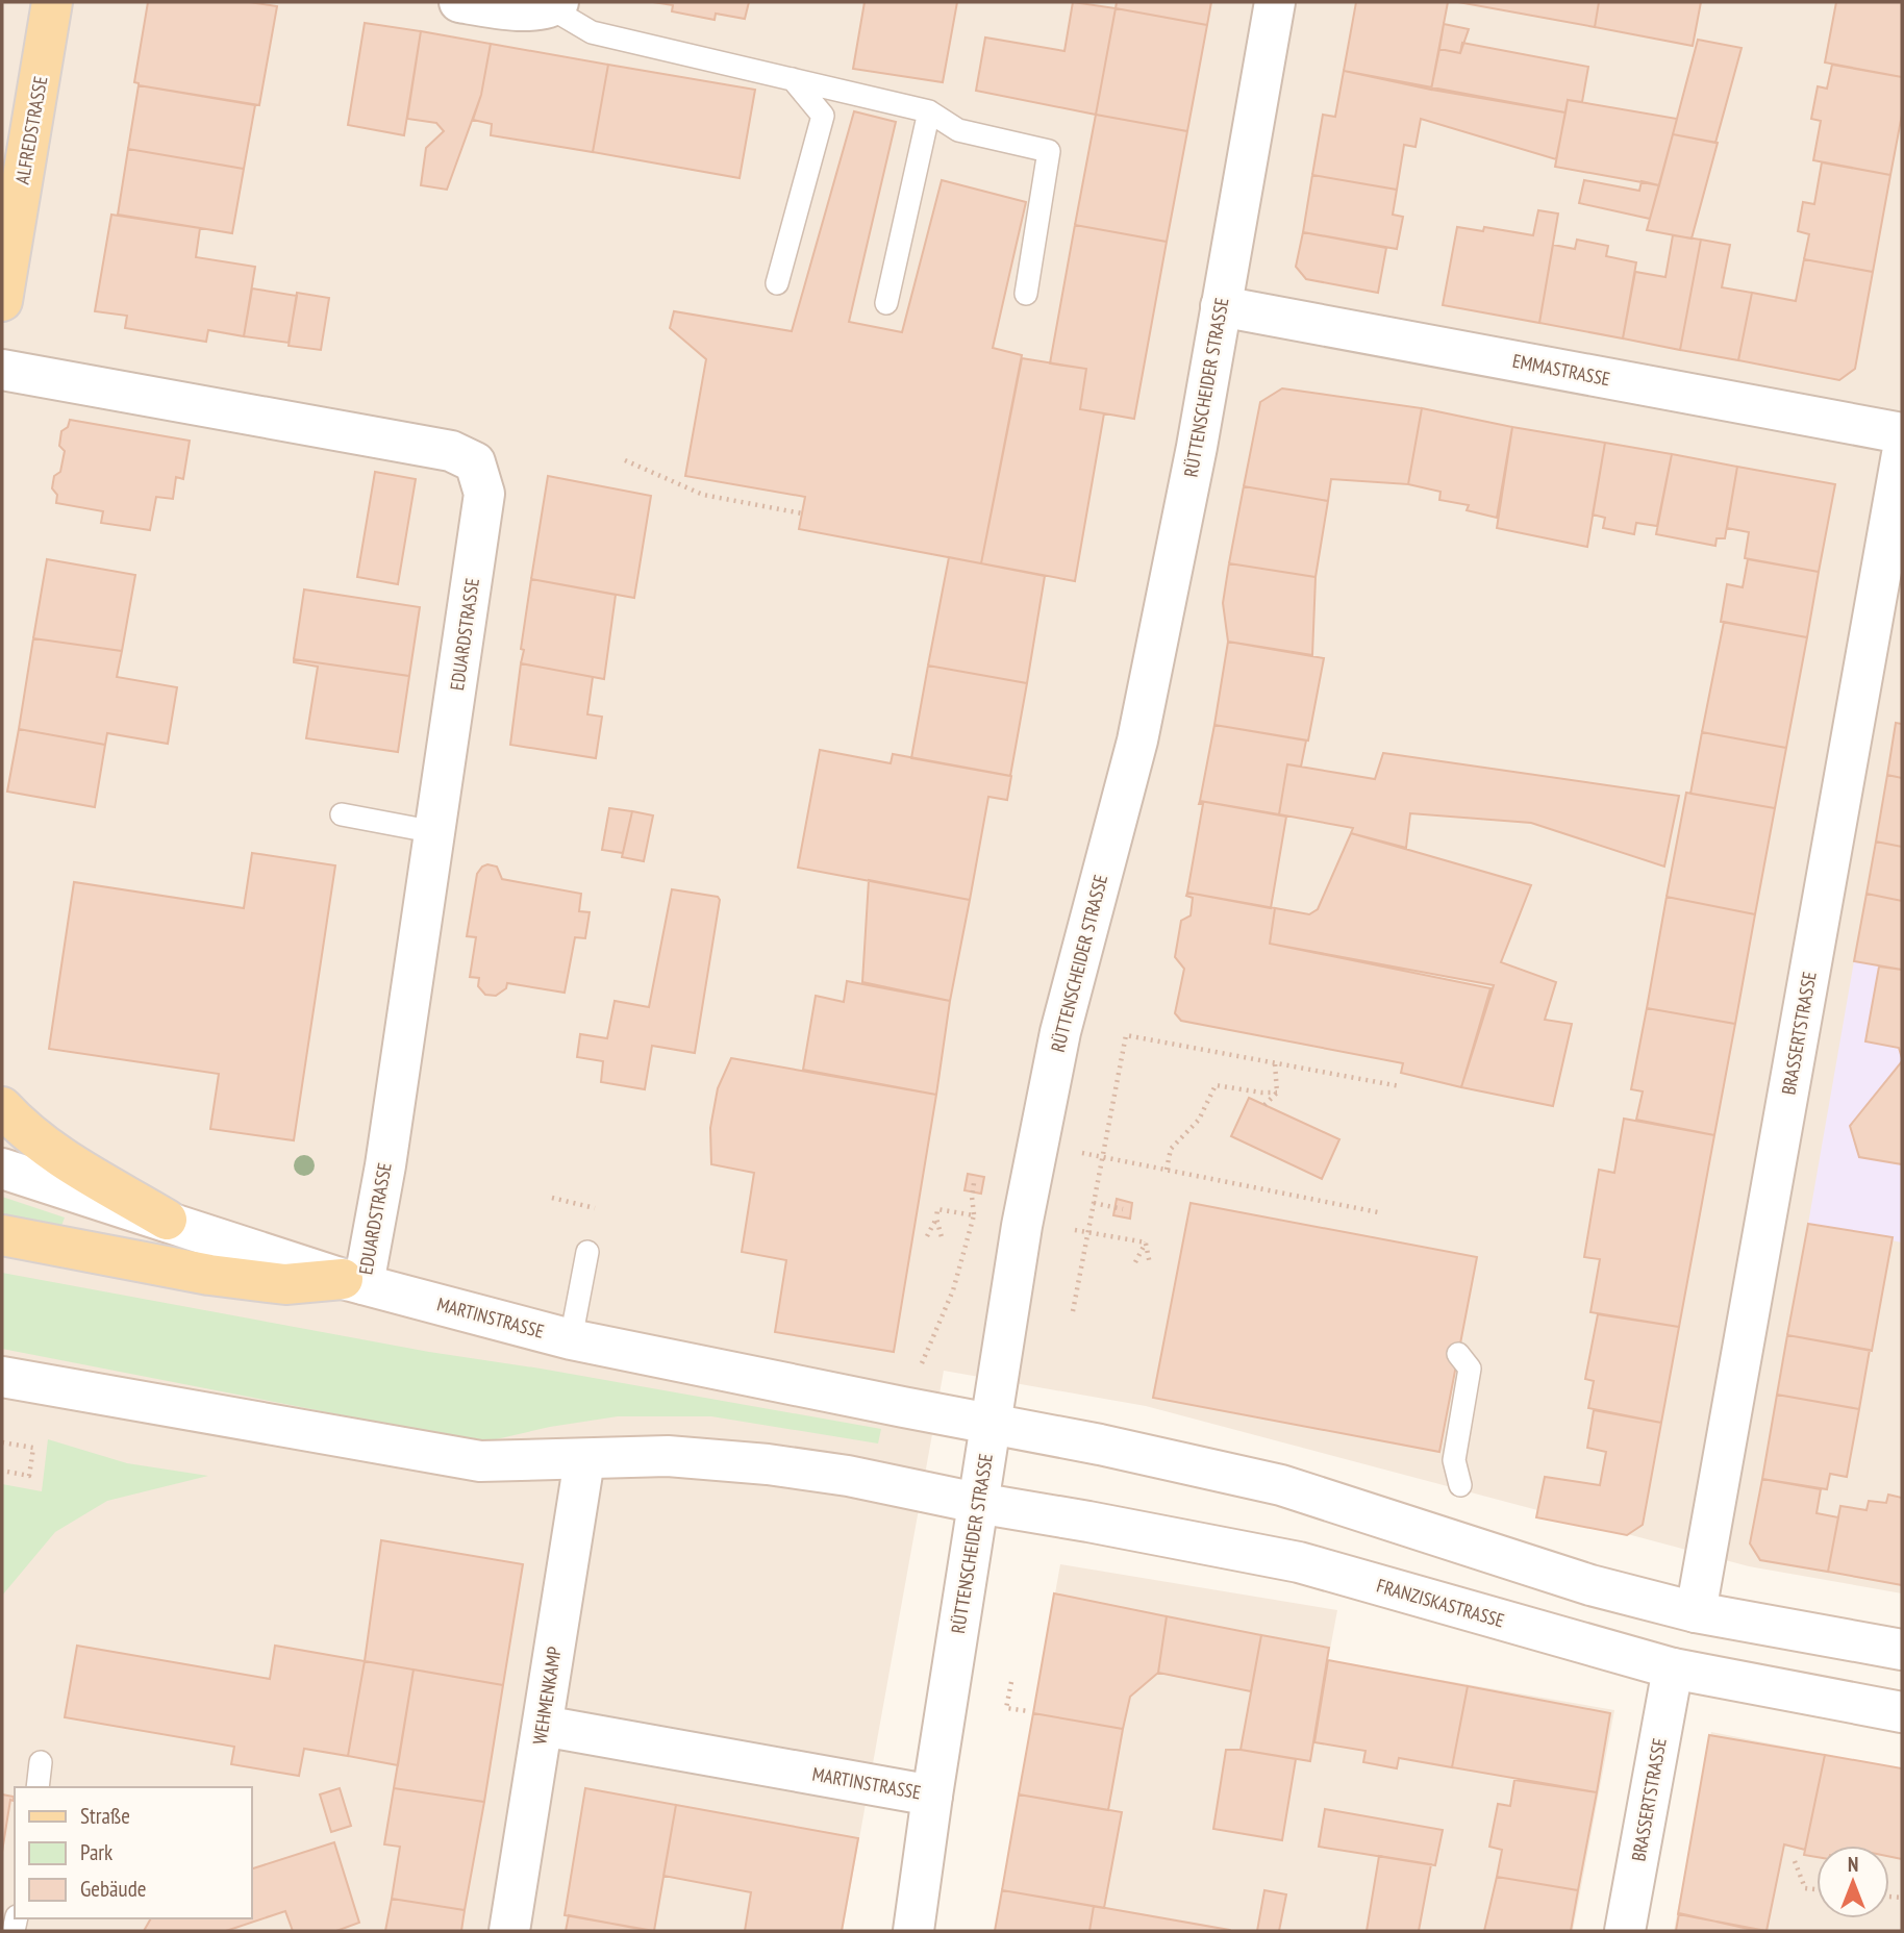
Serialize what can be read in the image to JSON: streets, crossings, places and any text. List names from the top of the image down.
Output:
{
  "streets": {
    "main road": ["ALFREDSTRASSE"],
    "street": [
      "EMMASTRASSE",
      "RÜTTENSCHEIDER STRASSE",
      "EDUARDSTRASSE",
      "BRASSERTSTRASSE",
      "MARTINSTRASSE",
      "FRANZISKASTRASSE",
      "WEHMENKAMP"
    ]
  },
  "crossings": [
    ["EMMASTRASSE", "RÜTTENSCHEIDER STRASSE"],
    ["RÜTTENSCHEIDER STRASSE", "MARTINSTRASSE"],
    ["RÜTTENSCHEIDER STRASSE", "FRANZISKASTRASSE"],
    ["EDUARDSTRASSE", "MARTINSTRASSE"],
    ["BRASSERTSTRASSE", "FRANZISKASTRASSE"],
    ["MARTINSTRASSE", "WEHMENKAMP"]
  ],
  "legend": ["Straße", "Park", "Gebäude"],
  "north": "top"
}
